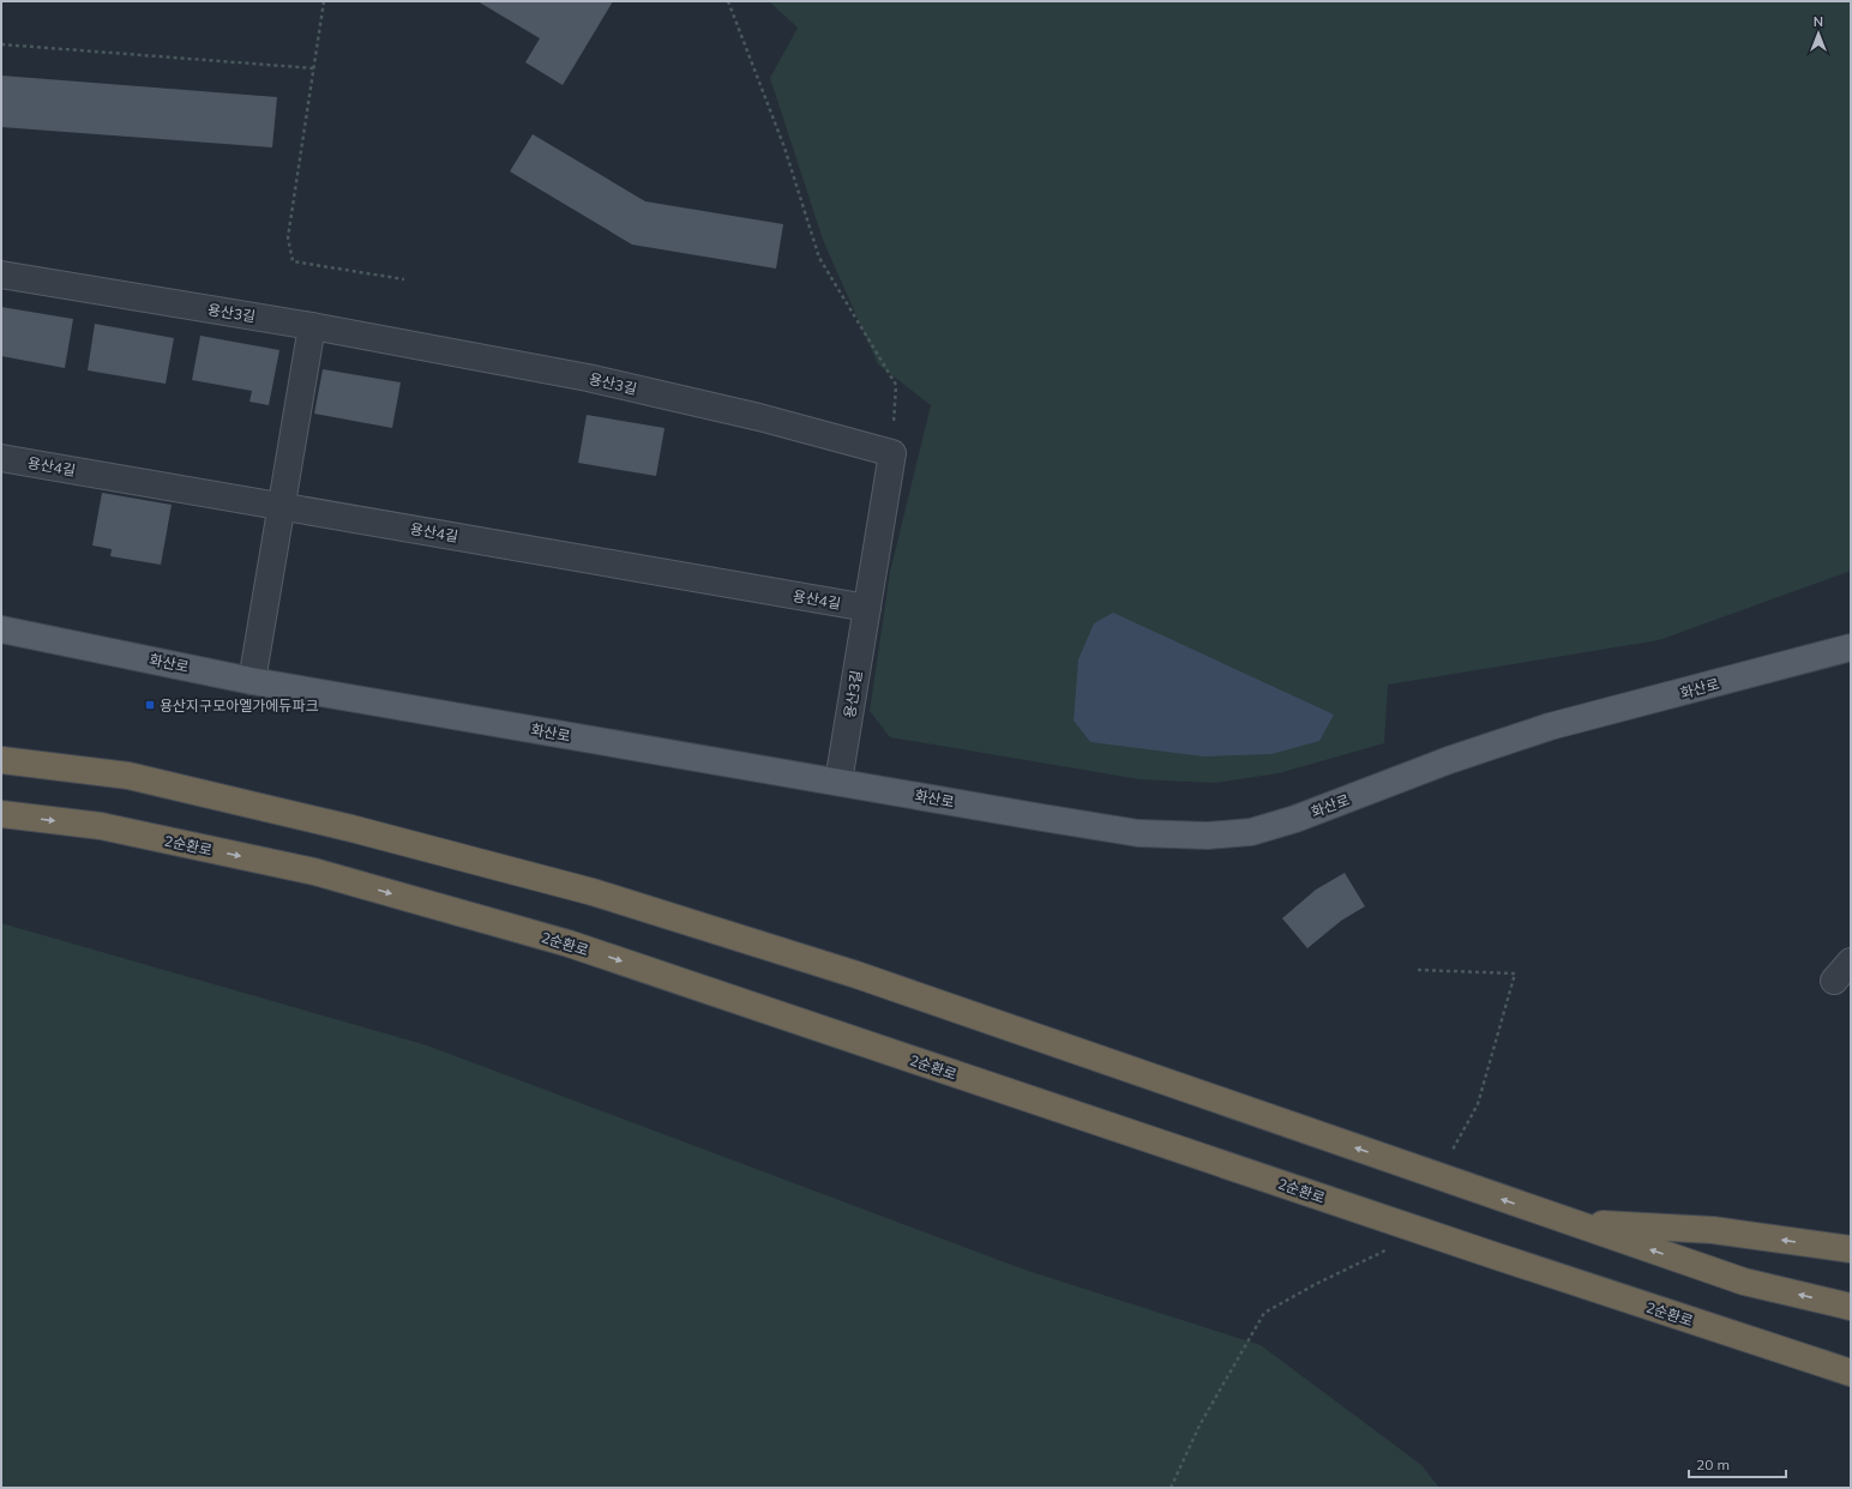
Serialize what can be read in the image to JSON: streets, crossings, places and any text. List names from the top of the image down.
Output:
{
  "streets": {
    "highway": ["2순환로"],
    "main road": ["화산로"],
    "street": ["용산3길", "용산4길"]
  },
  "crossings": [
    ["용산3길", "용산4길"],
    ["용산3길", "화산로"]
  ],
  "places": {
    "transit": ["용산지구모아엘가에듀파크"]
  },
  "scale_bar": "20 m",
  "north": "top"
}
